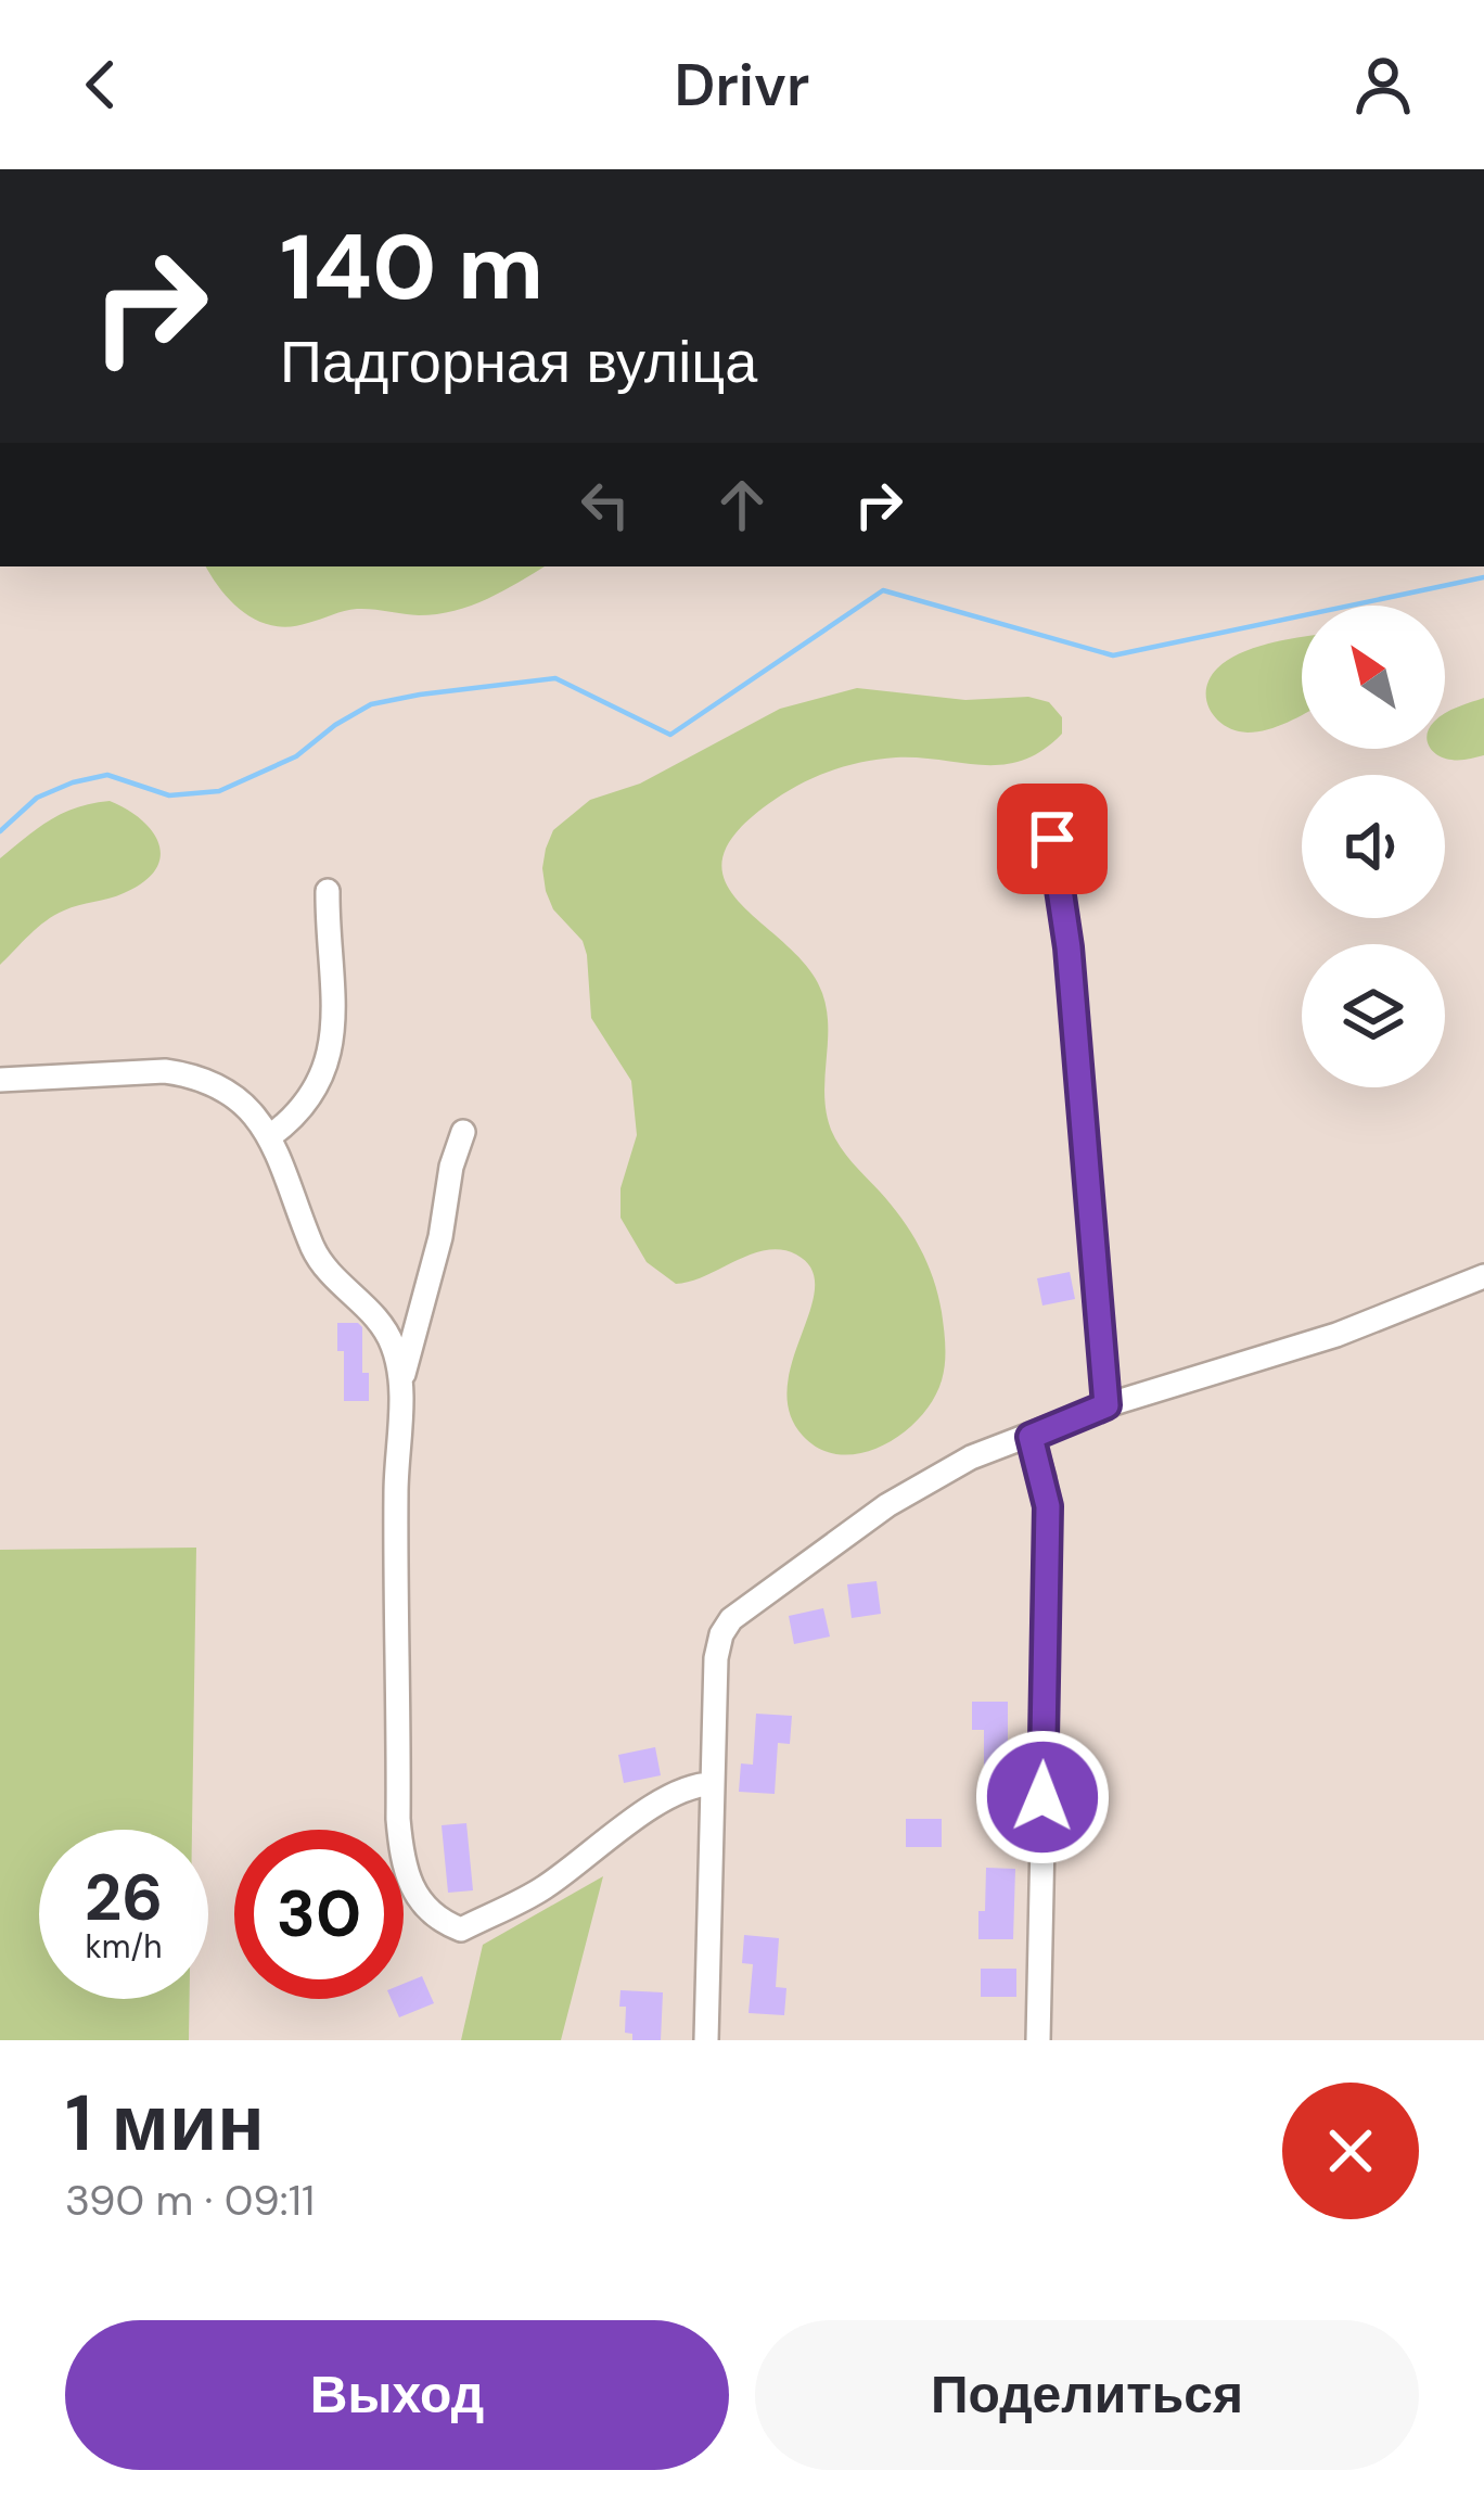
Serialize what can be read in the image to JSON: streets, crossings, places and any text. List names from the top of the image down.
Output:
{
  "north": "top left",
  "page": {
    "header": "Drivr",
    "turn": ["140 m", "Падгорная вуліца"],
    "speed": "26 km/h",
    "limit": "30",
    "heading": ["1 мин", "390 m · 09:11"],
    "buttons": ["Выход", "Поделиться"]
  }
}
